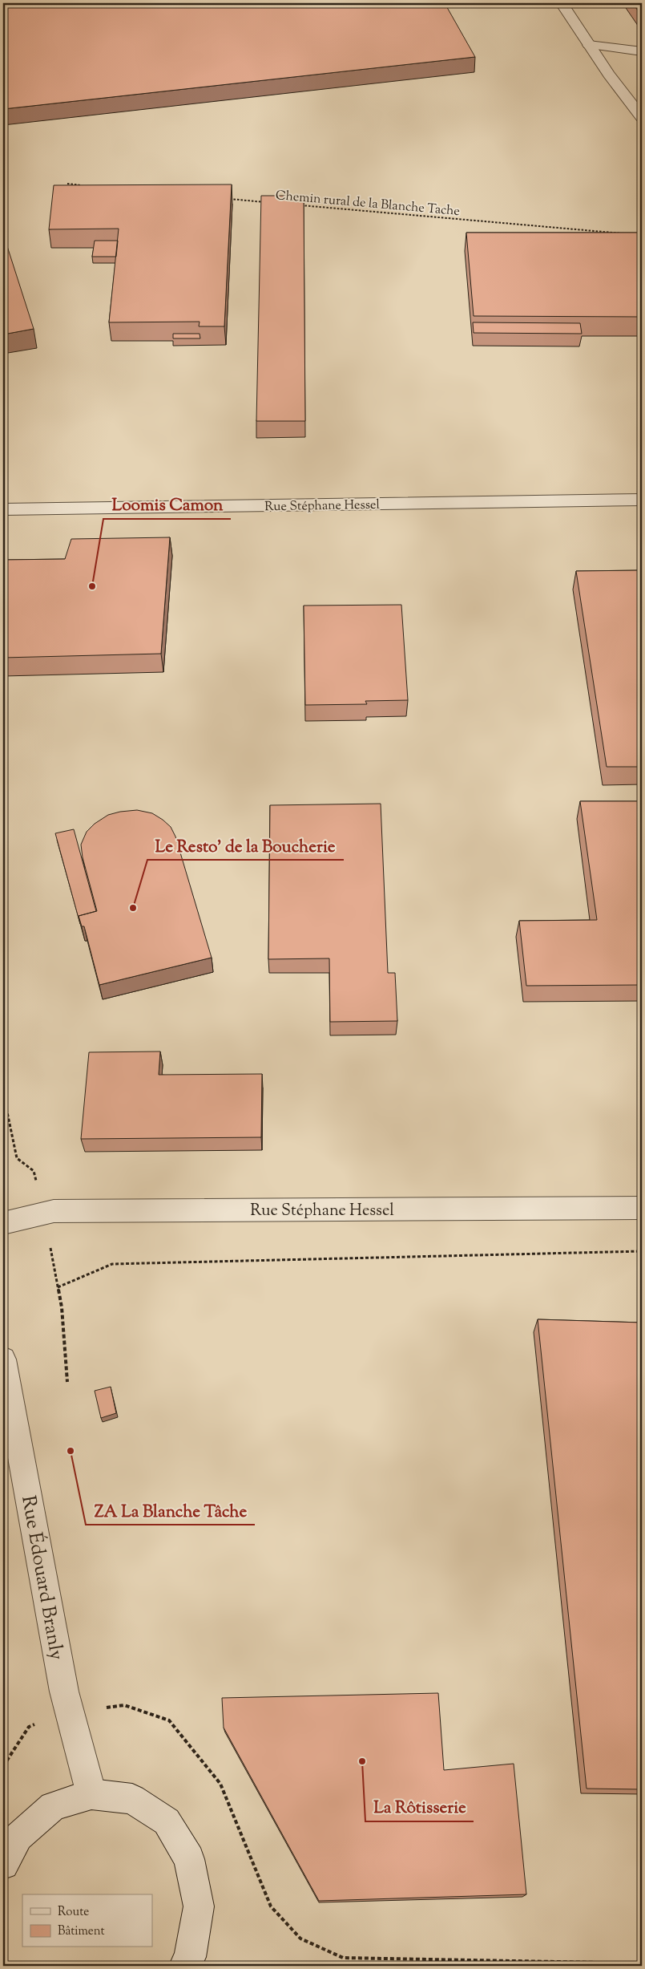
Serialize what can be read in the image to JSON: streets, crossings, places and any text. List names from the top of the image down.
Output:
{
  "streets": {
    "street": ["Rue Stéphane Hessel", "Rue Édouard Branly"],
    "path": ["Chemin rural de la Blanche Tache"]
  },
  "places": [
    "Loomis Camon",
    "Le Resto' de la Boucherie",
    "ZA La Blanche Tâche",
    "La Rôtisserie"
  ],
  "legend": ["Route", "Bâtiment"]
}
